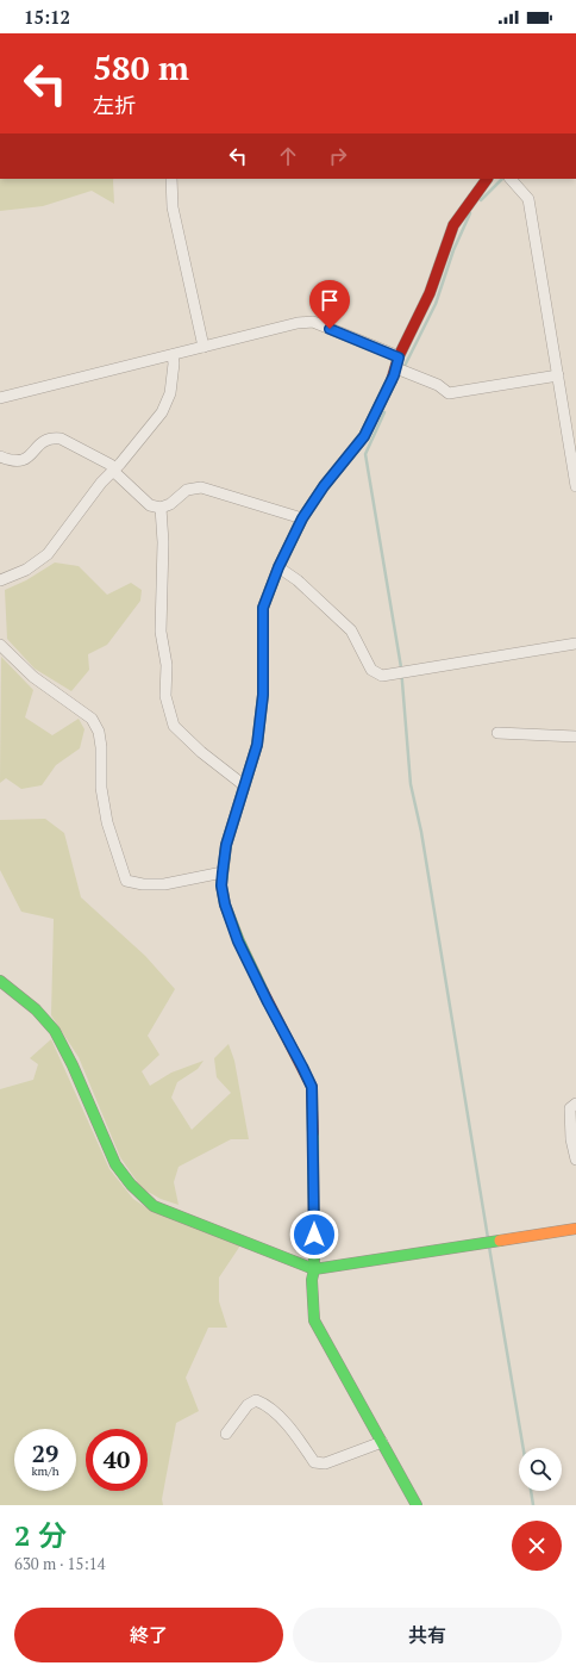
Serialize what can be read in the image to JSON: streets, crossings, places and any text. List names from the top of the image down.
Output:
{
  "page": {
    "status": "15:12",
    "turn": ["580 m", "左折"],
    "speed": "29 km/h",
    "limit": "40",
    "heading": ["2 分", "630 m · 15:14"],
    "buttons": ["終了", "共有"]
  }
}
